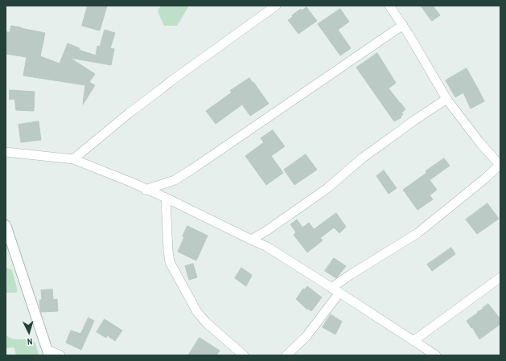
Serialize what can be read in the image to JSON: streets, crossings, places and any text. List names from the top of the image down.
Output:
{
  "north": "bottom"
}
